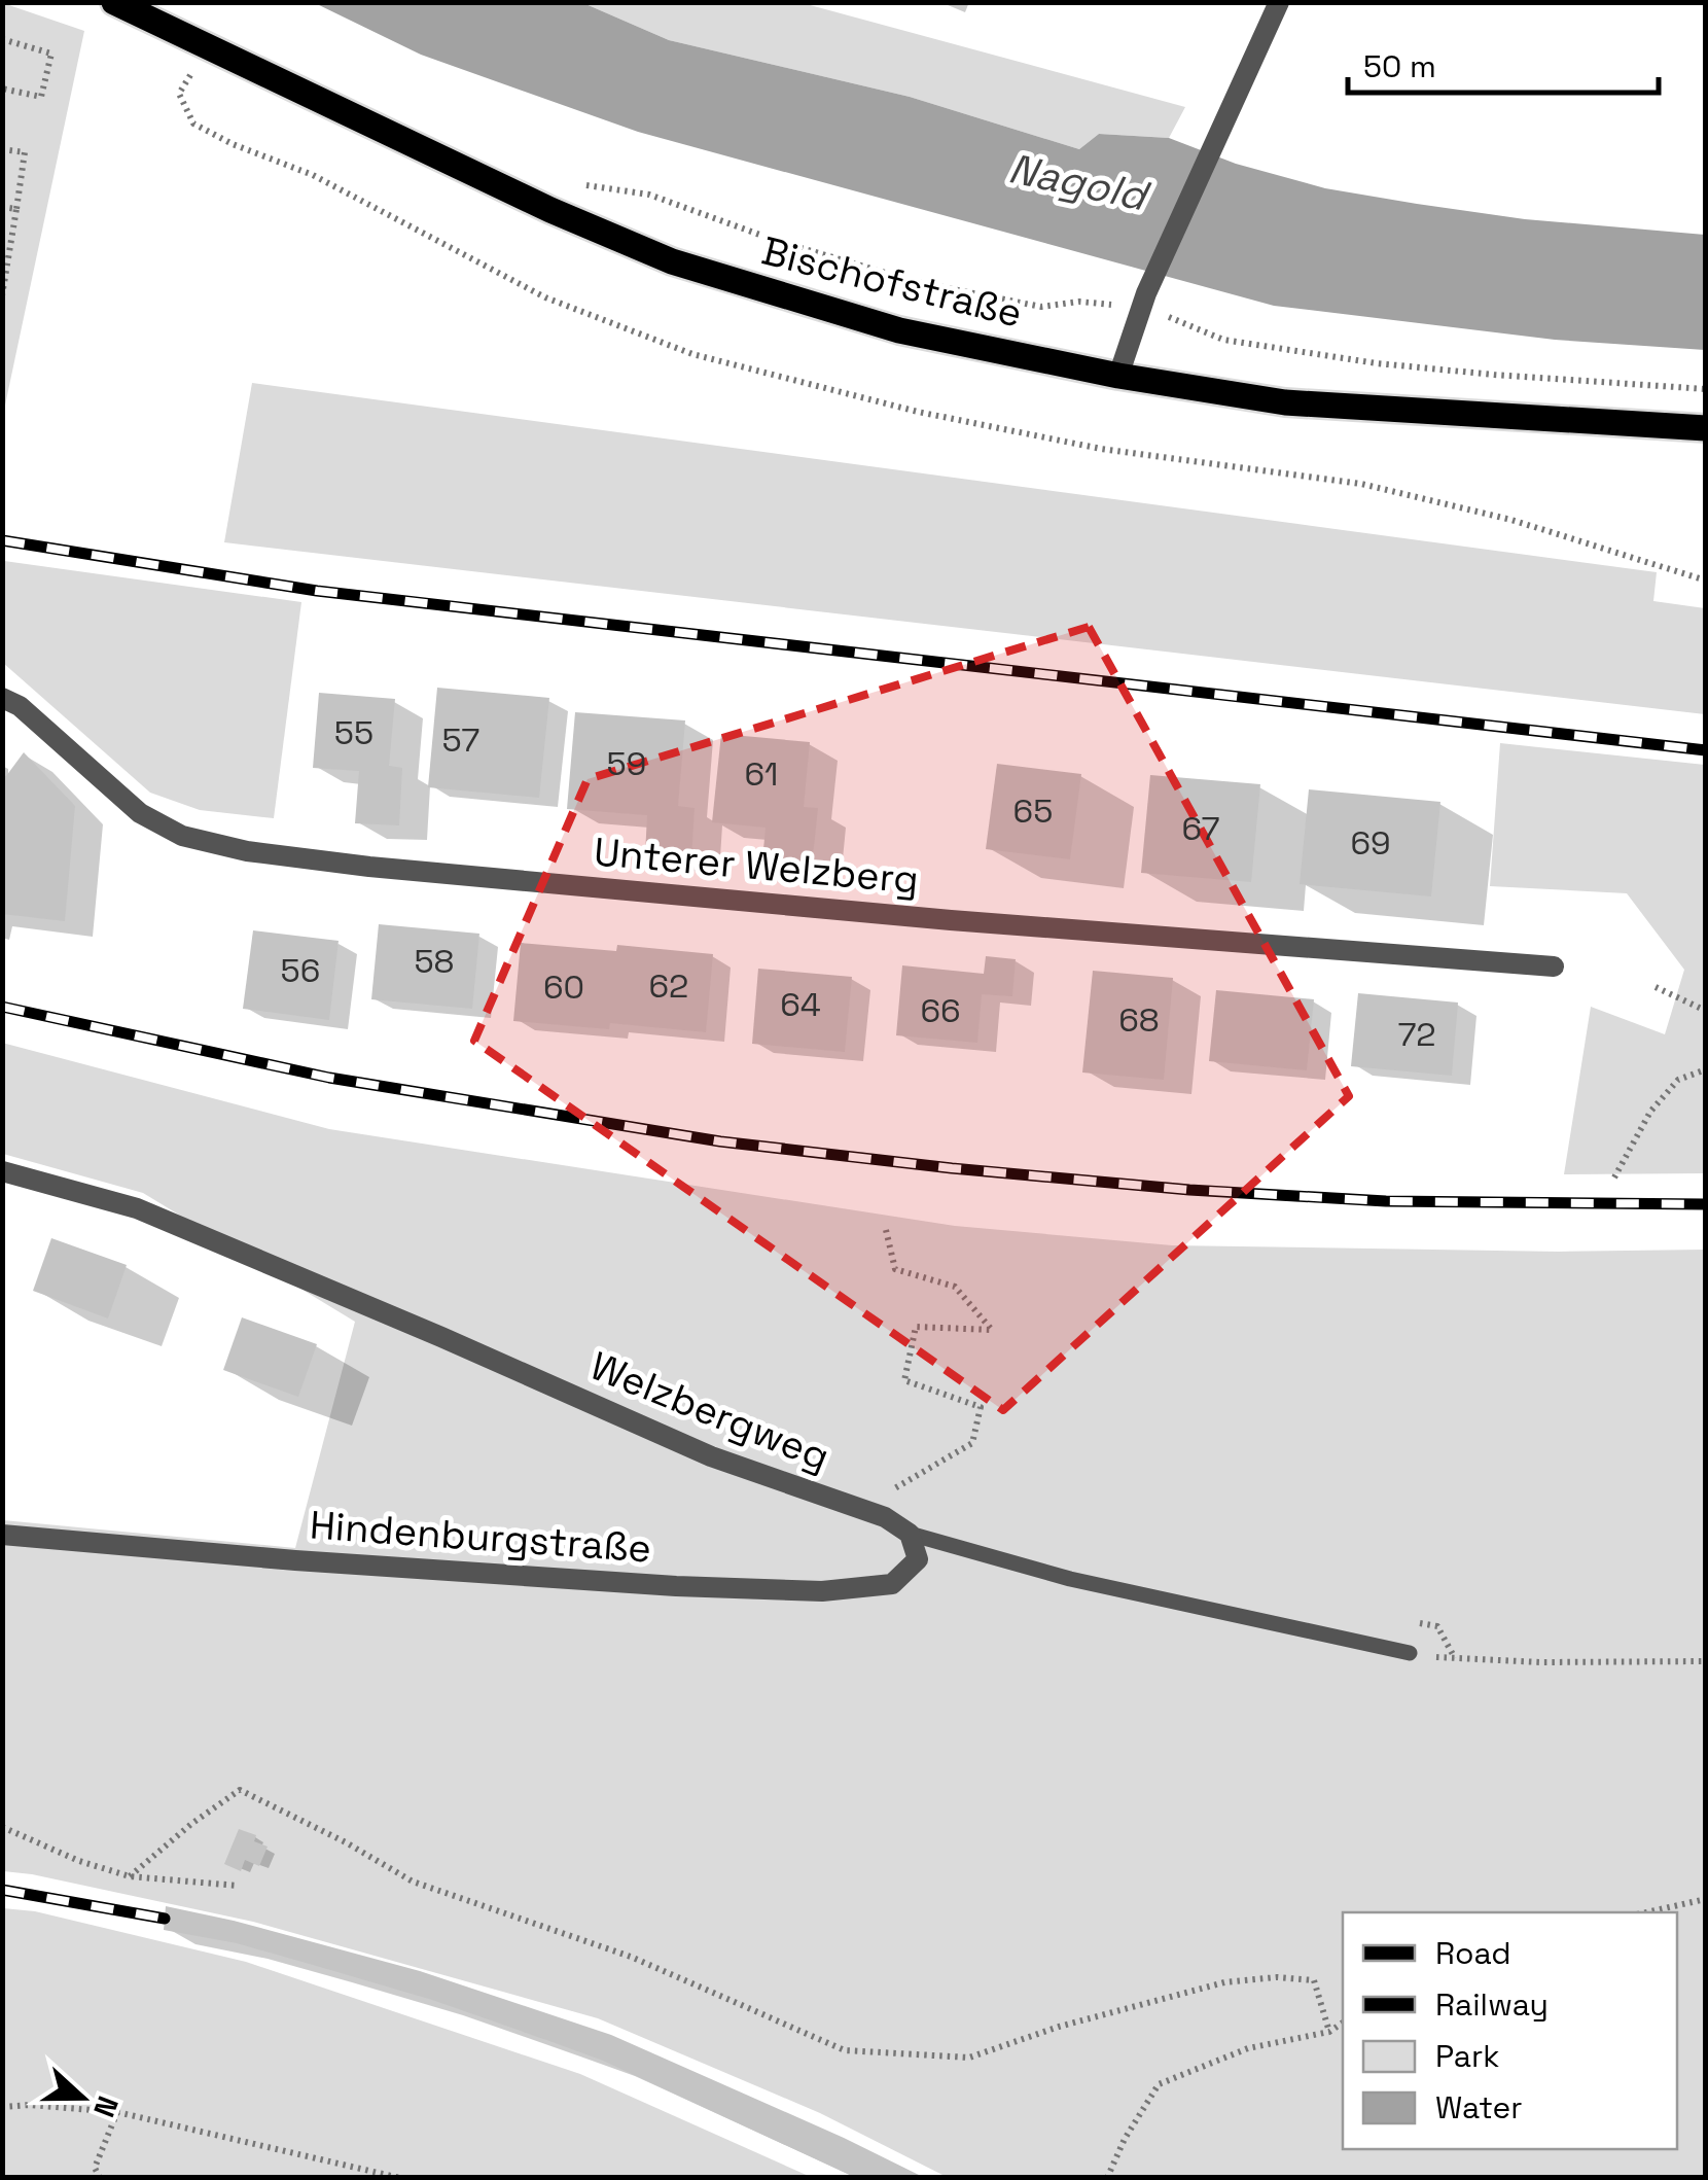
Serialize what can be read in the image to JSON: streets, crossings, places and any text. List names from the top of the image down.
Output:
{
  "streets": {
    "main road": ["Bischofstraße"],
    "street": ["Unterer Welzberg", "Welzbergweg", "Hindenburgstraße"]
  },
  "crossings": [
    ["Welzbergweg", "Hindenburgstraße"]
  ],
  "water": ["Nagold"],
  "house_numbers": [
    "55",
    "57",
    "59",
    "61",
    "65",
    "67",
    "69",
    "58",
    "56",
    "62",
    "60",
    "64",
    "66",
    "68",
    "72"
  ],
  "legend": [
    "Road",
    "Railway",
    "Park",
    "Water"
  ],
  "scale_bar": "50 m",
  "north": "right"
}
